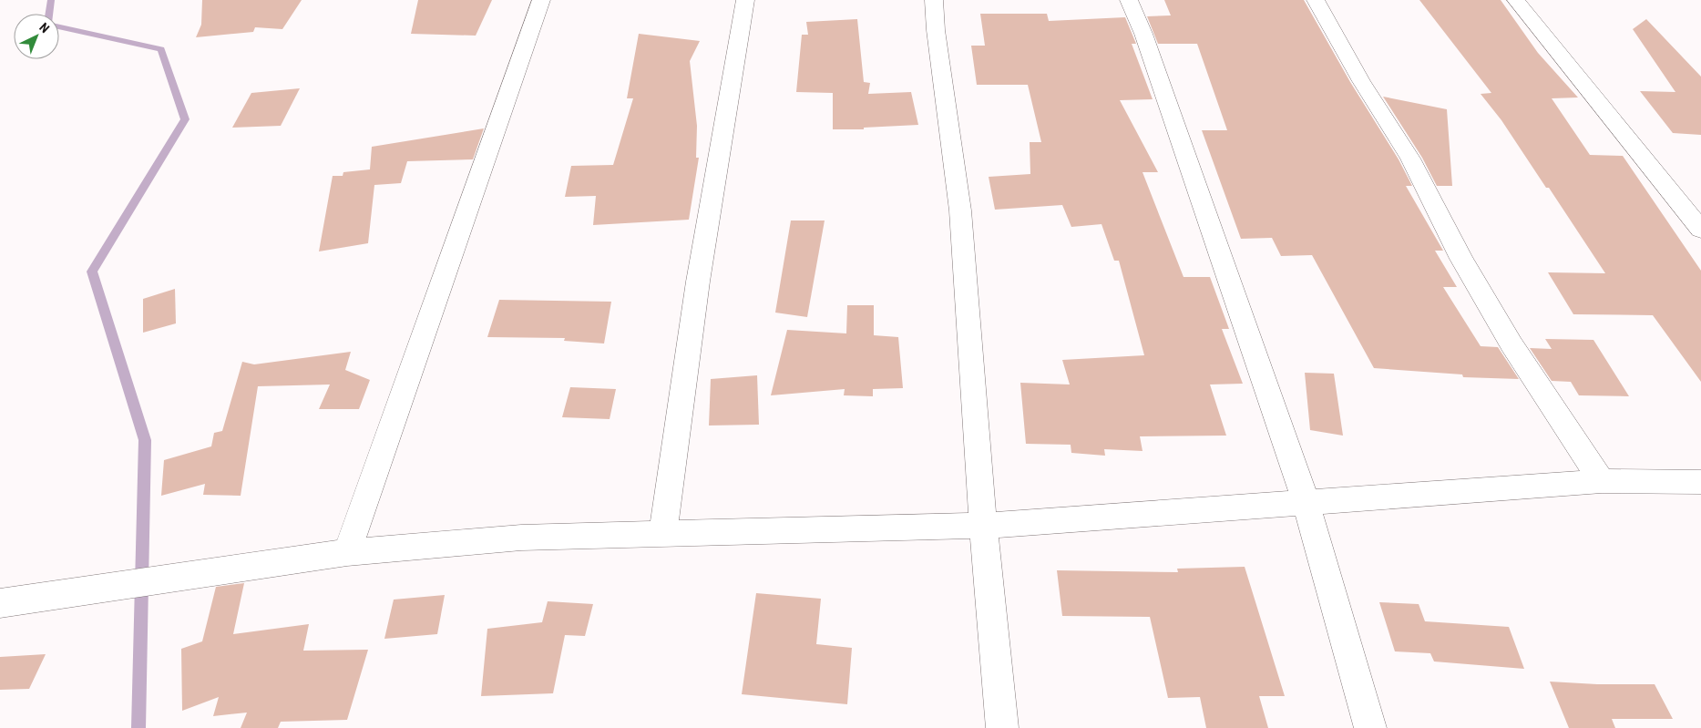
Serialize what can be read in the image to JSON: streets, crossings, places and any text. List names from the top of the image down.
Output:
{
  "north": "top right"
}
